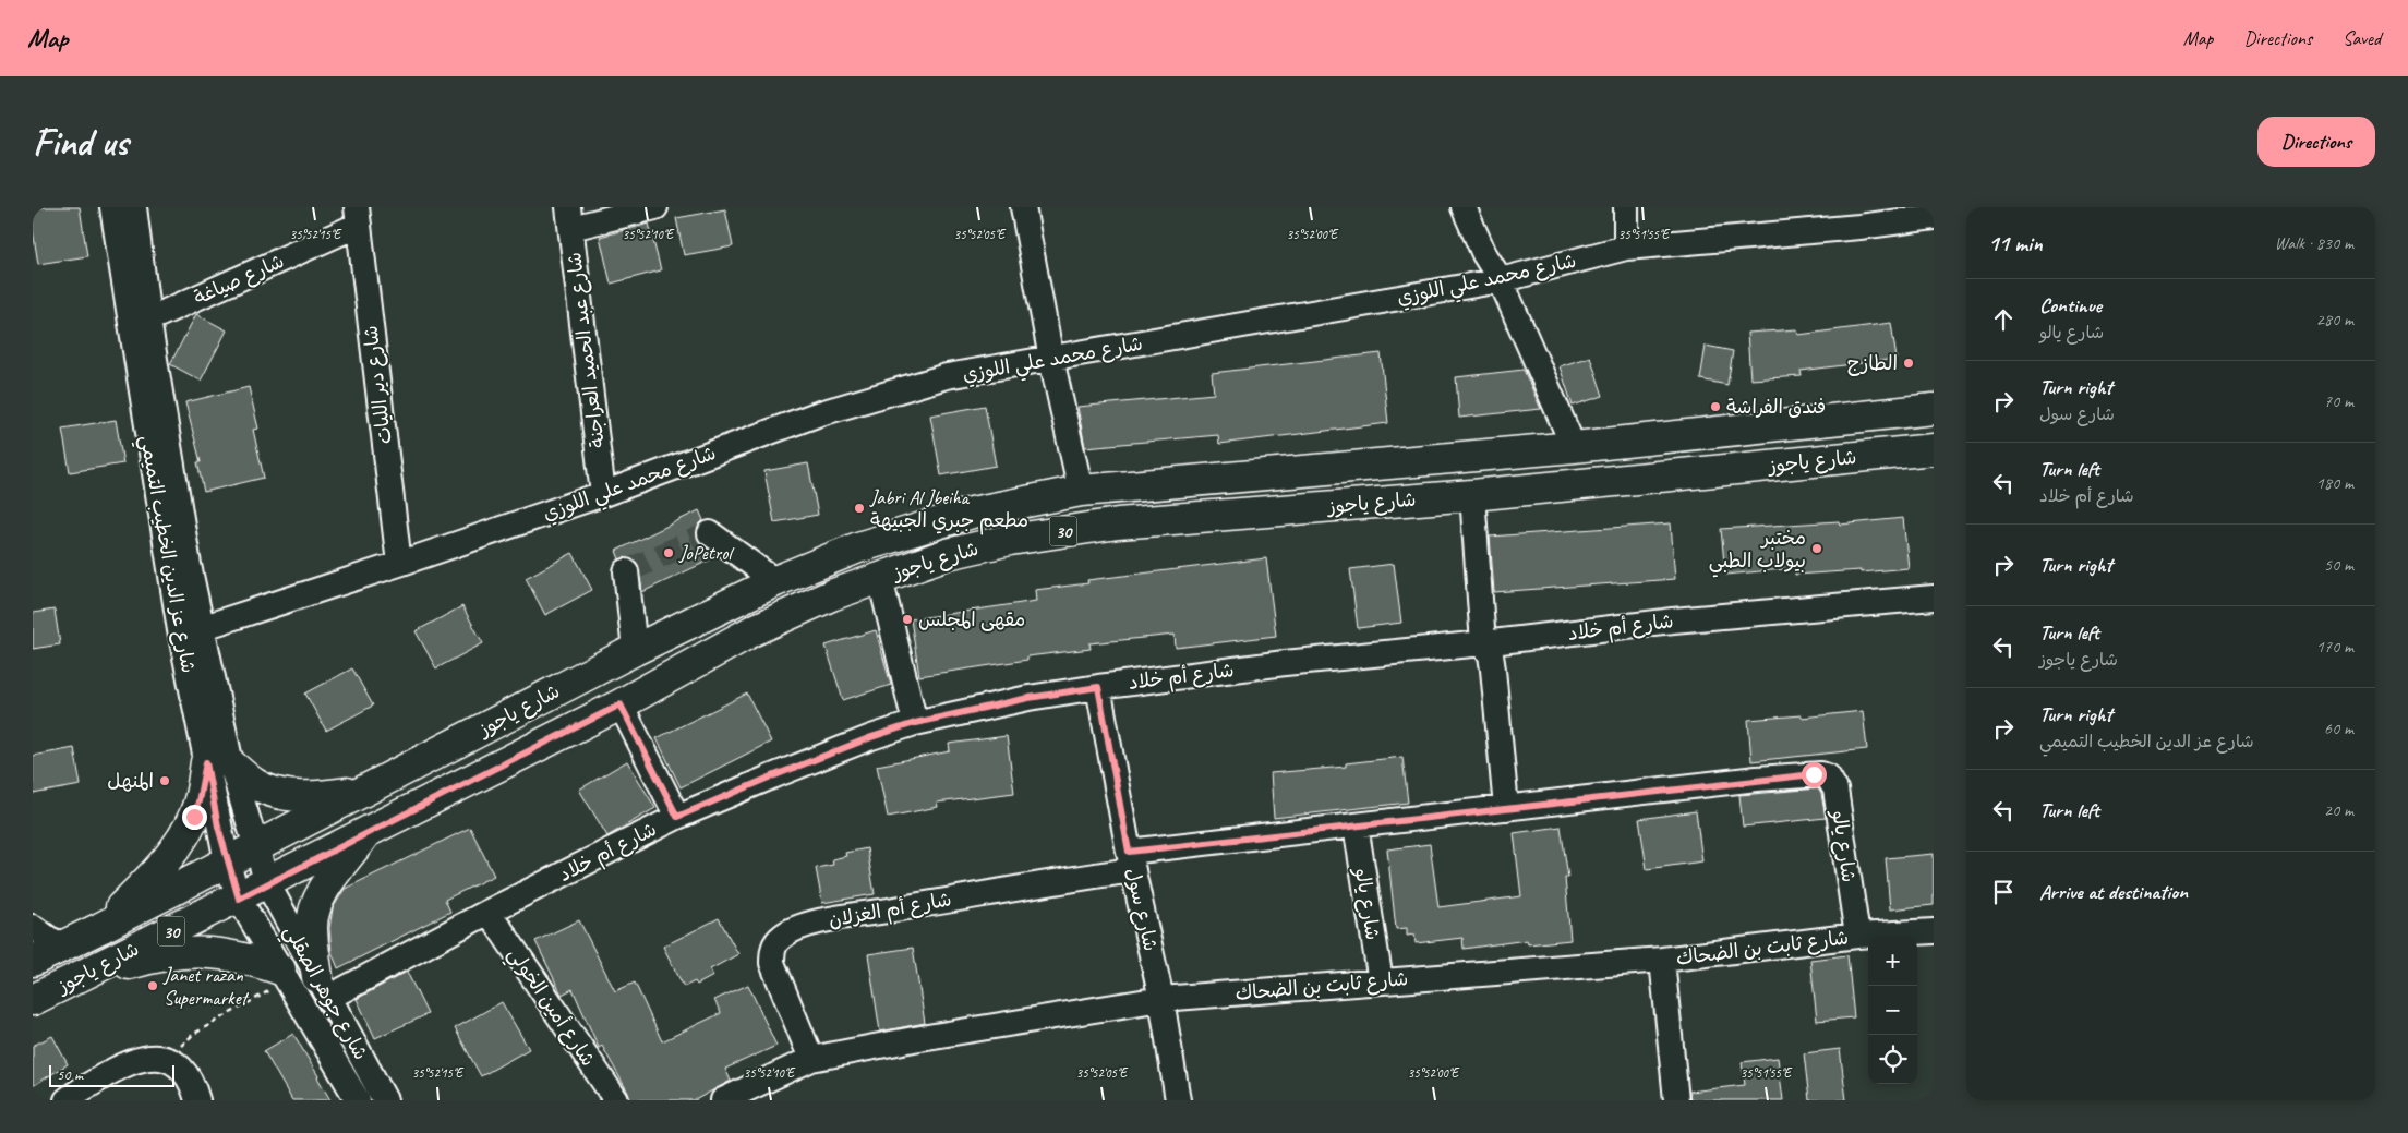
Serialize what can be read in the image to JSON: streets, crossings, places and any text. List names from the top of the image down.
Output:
{
  "streets": {
    "main road": ["شارع ياجوز", "30"],
    "street": [
      "شارع صياغة",
      "شارع محمد علي اللوزي",
      "شارع عبد الحميد العراجنة",
      "شارع دير الليات",
      "شارع عز الدين الخطيب التميمي",
      "شارع أم خلاد",
      "شارع يالو",
      "شارع أم الغزلان",
      "شارع سول",
      "شارع ثابت بن الضحاك",
      "شارع جوهر الصقلي",
      "شارع أمين الخولي"
    ]
  },
  "crossings": [
    ["شارع صياغة", "شارع دير الليات"],
    ["شارع صياغة", "شارع عز الدين الخطيب التميمي"],
    ["شارع محمد علي اللوزي", "شارع عبد الحميد العراجنة"],
    ["شارع محمد علي اللوزي", "شارع دير الليات"],
    ["شارع محمد علي اللوزي", "شارع عز الدين الخطيب التميمي"],
    ["شارع ياجوز", "شارع عز الدين الخطيب التميمي"],
    ["شارع ياجوز", "شارع جوهر الصقلي"],
    ["شارع عز الدين الخطيب التميمي", "شارع جوهر الصقلي"],
    ["شارع أم خلاد", "شارع سول"],
    ["شارع أم خلاد", "شارع جوهر الصقلي"],
    ["شارع أم خلاد", "شارع أمين الخولي"],
    ["شارع يالو", "شارع أم الغزلان"],
    ["شارع يالو", "شارع سول"],
    ["شارع يالو", "شارع ثابت بن الضحاك"],
    ["شارع أم الغزلان", "شارع سول"],
    ["شارع أم الغزلان", "شارع ثابت بن الضحاك"],
    ["شارع سول", "شارع ثابت بن الضحاك"]
  ],
  "places": [
    "الطازج",
    "فندق الفراشة",
    "Jabri Al Jbeiha مطعم جبري الجبيهة",
    "مختبر بيولاب الطبي",
    "JoPetrol",
    "مقهى المجلس",
    "المنهل",
    "Janet razan Supermarket"
  ],
  "scale_bar": "50 m",
  "page": {
    "header": "Map",
    "nav": ["Map", "Directions", "Saved"],
    "buttons": "Directions",
    "title": "Find us",
    "heading": ["11 min", "Walk · 830 m"],
    "list": [
      ["Continue", "شارع يالو", "280 m"],
      ["Turn right", "شارع سول", "70 m"],
      ["Turn left", "شارع أم خلاد", "180 m"],
      ["Turn right", "50 m"],
      ["Turn left", "شارع ياجوز", "170 m"],
      ["Turn right", "شارع عز الدين الخطيب التميمي", "60 m"],
      ["Turn left", "20 m"],
      "Arrive at destination"
    ],
    "map_buttons": ["+", "−"],
    "scale": "50 m"
  },
  "coordinates": [
    "35°52'15\"E",
    "35°52'10\"E",
    "35°52'05\"E",
    "35°52'00\"E",
    "35°51'55\"E"
  ]
}
